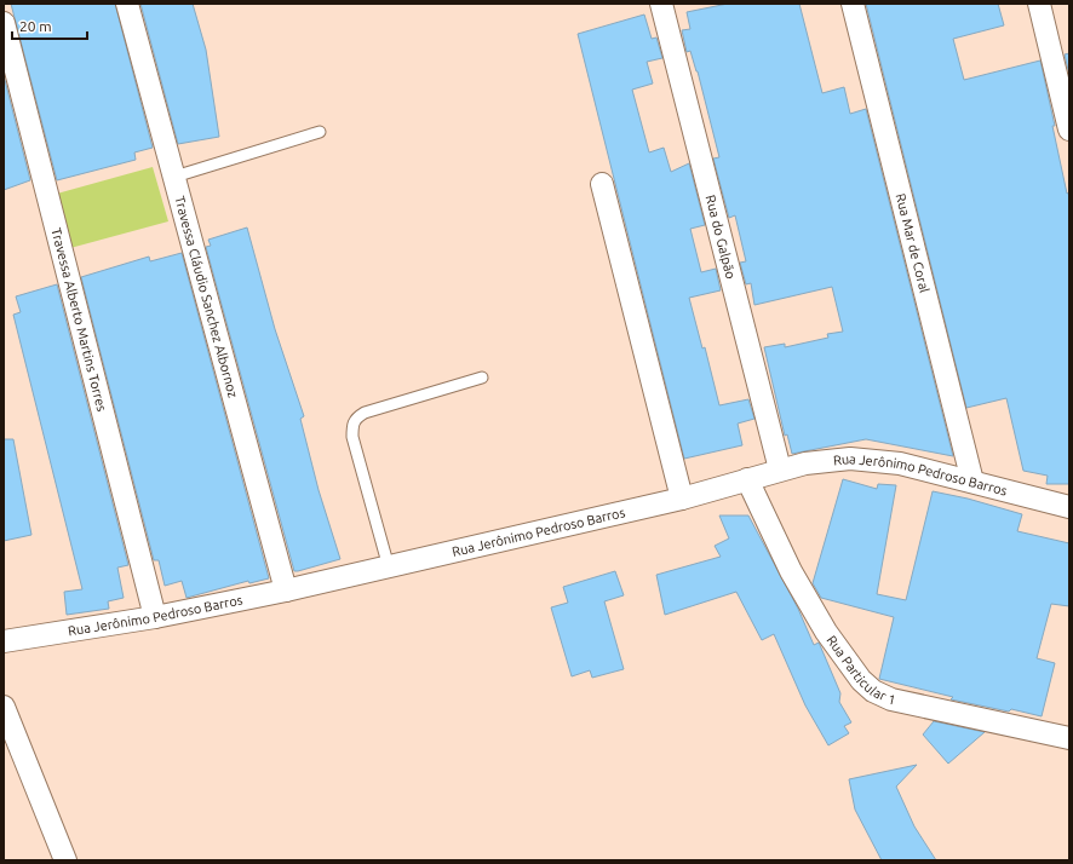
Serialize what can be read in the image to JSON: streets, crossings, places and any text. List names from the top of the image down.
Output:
{
  "streets": {
    "street": [
      "Rua do Galpão",
      "Rua Mar de Coral",
      "Travessa Cláudio Sanchez Albornoz",
      "Travessa Alberto Martins Torres",
      "Rua Jerônimo Pedroso Barros",
      "Rua Particular 1"
    ]
  },
  "crossings": [
    ["Rua do Galpão", "Rua Jerônimo Pedroso Barros"],
    ["Rua Mar de Coral", "Rua Jerônimo Pedroso Barros"],
    ["Travessa Cláudio Sanchez Albornoz", "Rua Jerônimo Pedroso Barros"],
    ["Travessa Alberto Martins Torres", "Rua Jerônimo Pedroso Barros"],
    ["Rua Jerônimo Pedroso Barros", "Rua Particular 1"]
  ],
  "scale_bar": "20 m"
}
